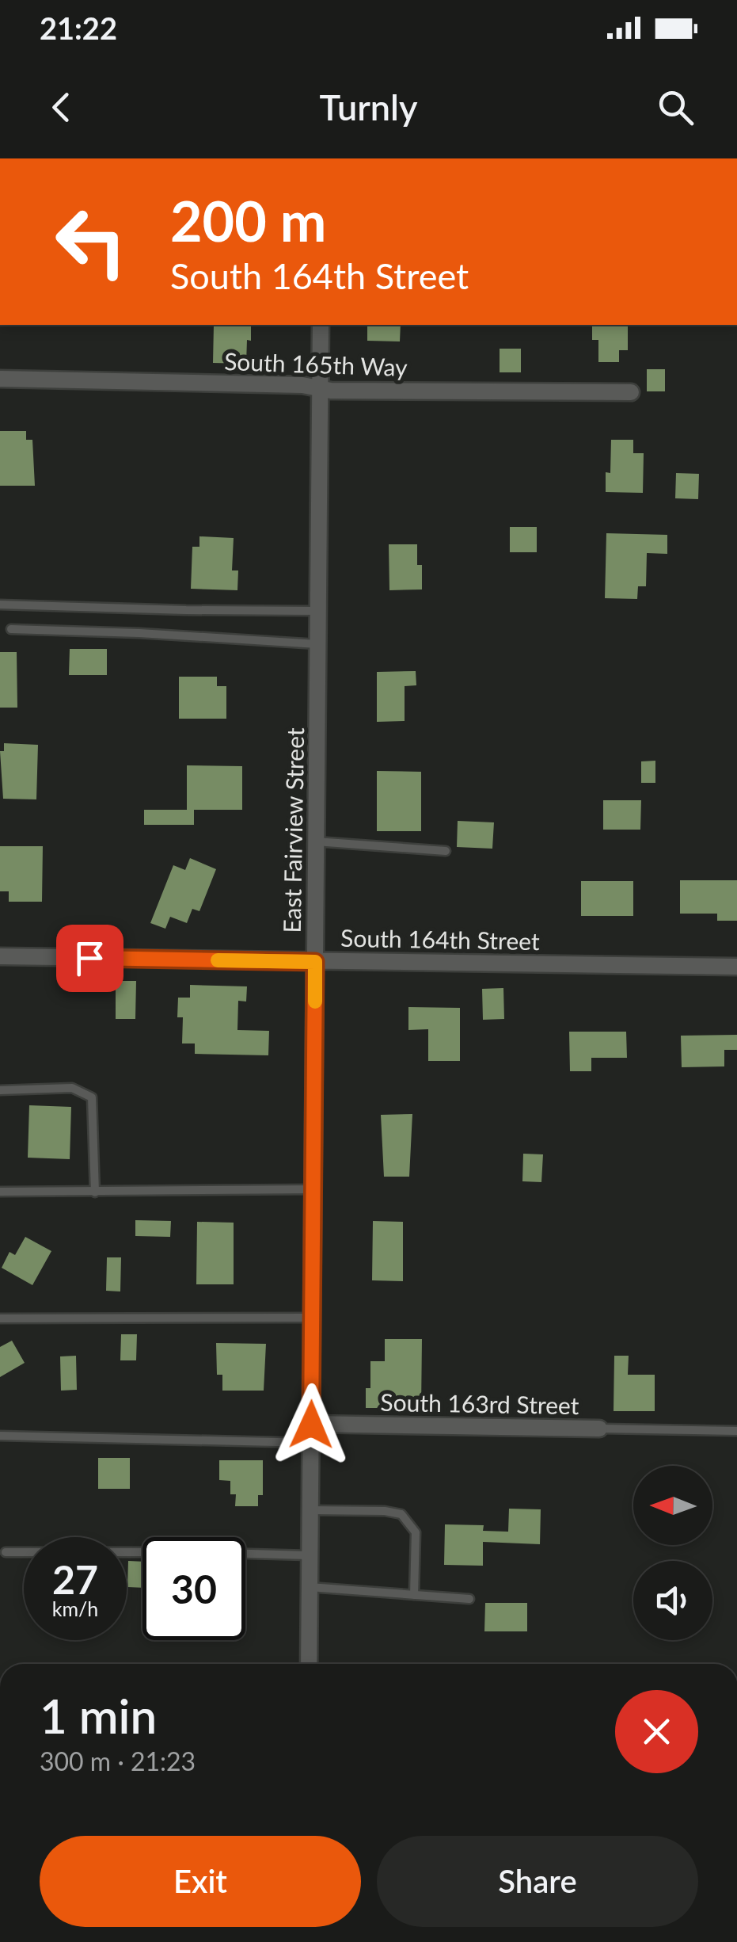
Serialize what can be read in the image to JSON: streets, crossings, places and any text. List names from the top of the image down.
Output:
{
  "streets": {
    "street": [
      "South 165th Way",
      "East Fairview Street",
      "South 164th Street",
      "South 163rd Street"
    ]
  },
  "crossings": [
    ["South 165th Way", "East Fairview Street"],
    ["East Fairview Street", "South 164th Street"],
    ["East Fairview Street", "South 163rd Street"]
  ],
  "north": "left",
  "page": {
    "status": "21:22",
    "header": "Turnly",
    "turn": ["200 m", "South 164th Street"],
    "speed": "27 km/h",
    "limit": "30",
    "heading": ["1 min", "300 m · 21:23"],
    "buttons": ["Exit", "Share"]
  }
}
